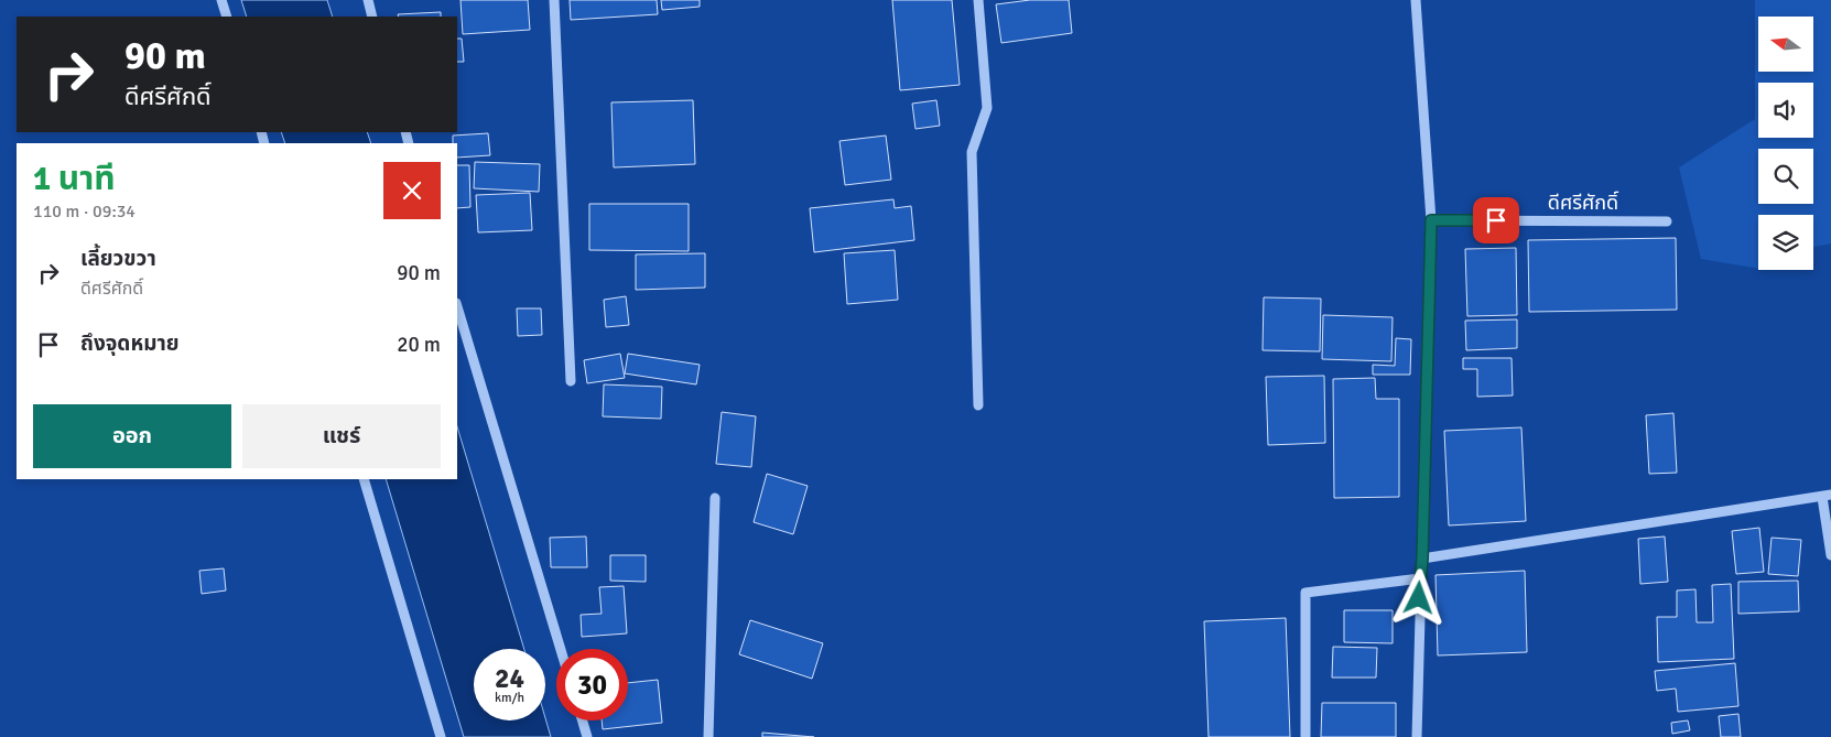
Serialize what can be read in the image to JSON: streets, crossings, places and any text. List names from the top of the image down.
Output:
{
  "streets": {
    "street": ["ดีศรีศักดิ์"]
  },
  "north": "left",
  "page": {
    "turn": ["90 m", "ดีศรีศักดิ์"],
    "heading": ["1 นาที", "110 m · 09:34"],
    "list": [
      {
        "name": "เลี้ยวขวา",
        "note": "ดีศรีศักดิ์",
        "value": "90 m"
      },
      {
        "name": "ถึงจุดหมาย",
        "value": "20 m"
      }
    ],
    "buttons": ["ออก", "แชร์"],
    "speed": "24 km/h",
    "limit": "30"
  }
}
